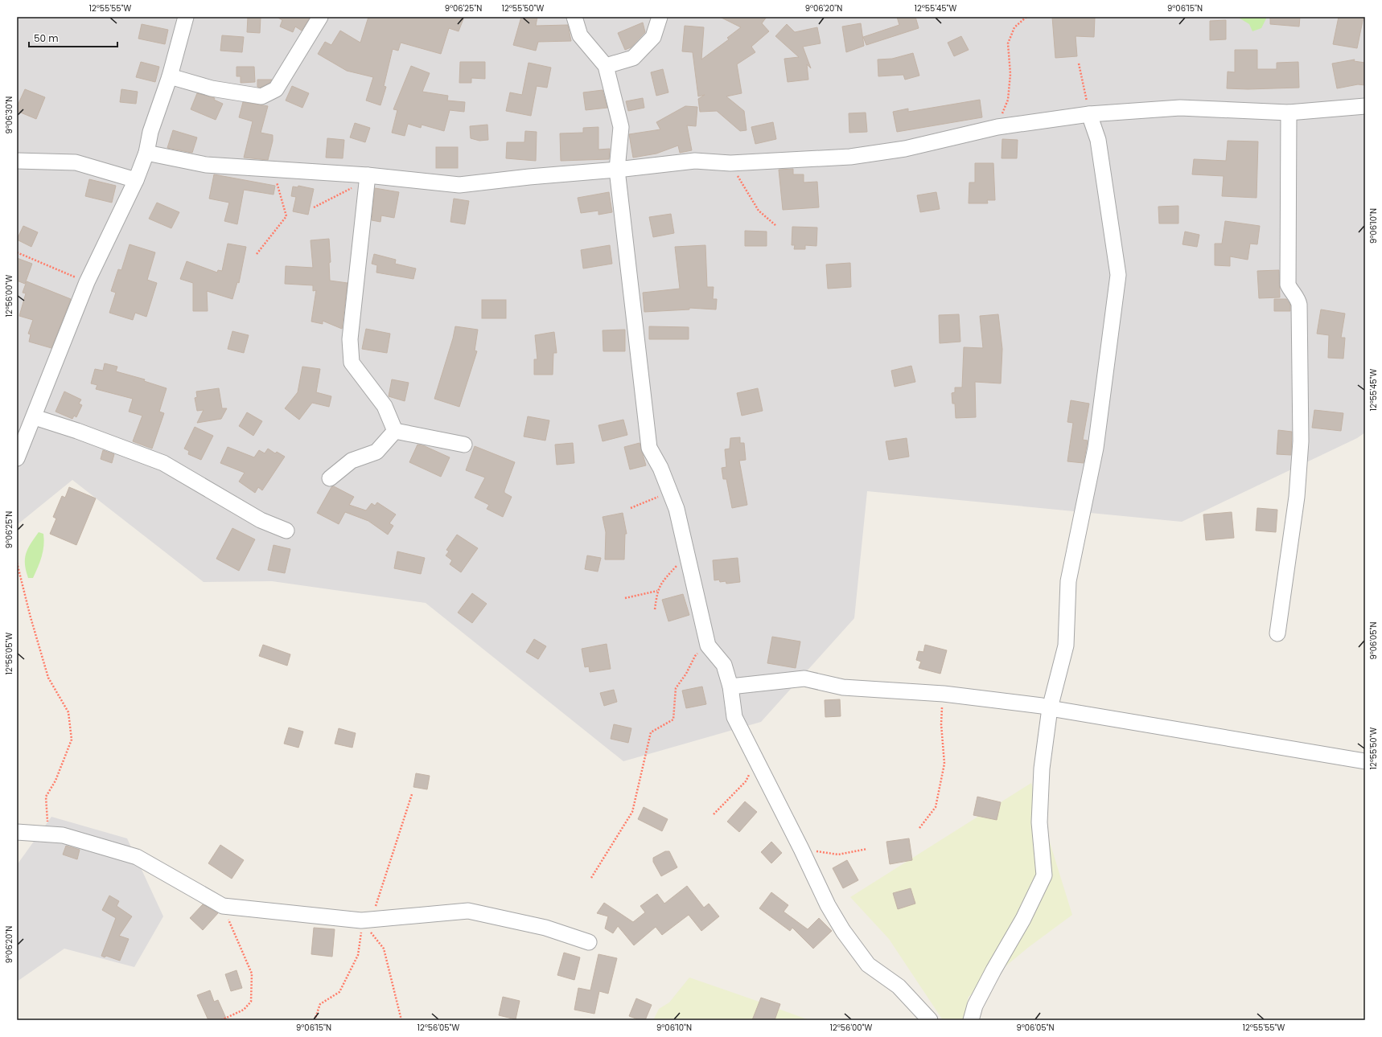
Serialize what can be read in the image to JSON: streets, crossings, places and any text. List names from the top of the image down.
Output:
{
  "scale_bar": "50 m",
  "coordinates": [
    "12°55'55\"W",
    "9°06'25\"N",
    "12°55'50\"W",
    "9°06'20\"N",
    "12°55'45\"W",
    "9°06'15\"N",
    "9°06'30\"N",
    "9°06'10\"N",
    "12°56'00\"W",
    "9°06'05\"N",
    "12°56'05\"W"
  ]
}
